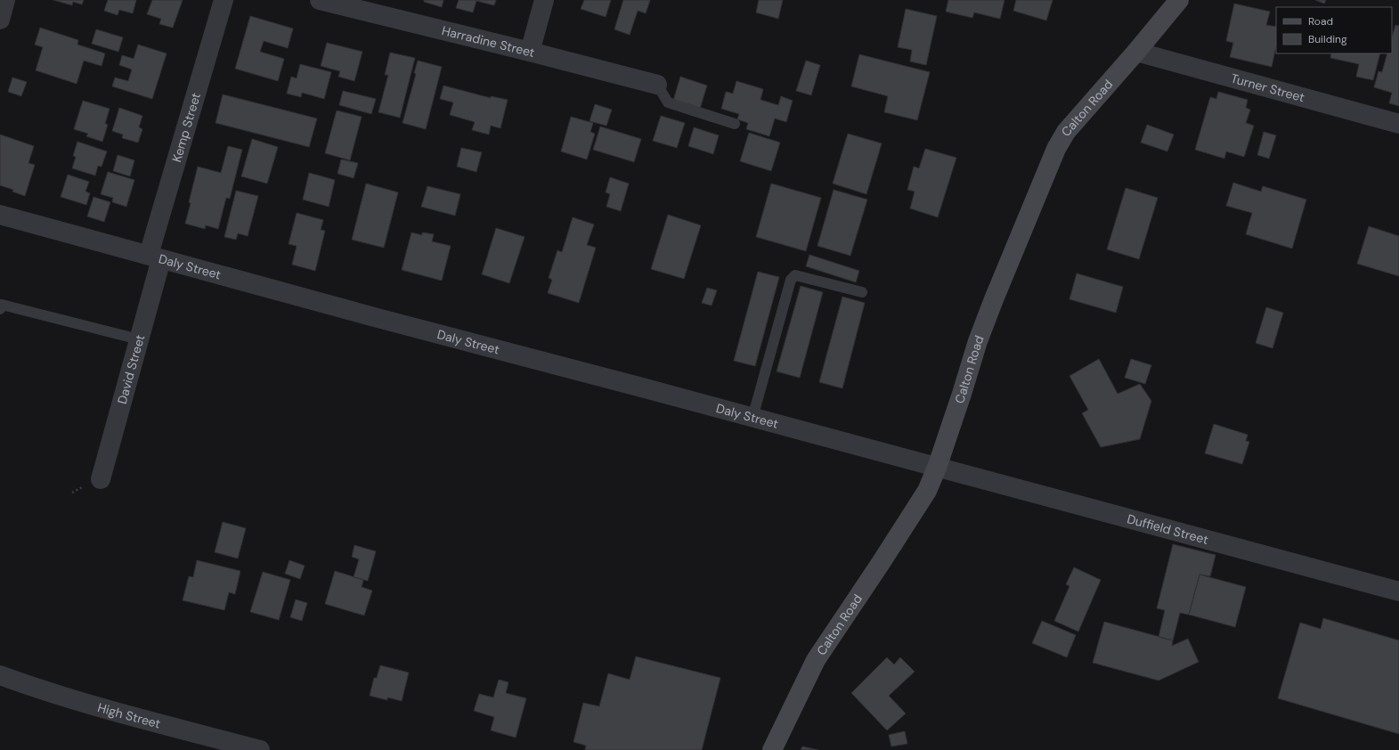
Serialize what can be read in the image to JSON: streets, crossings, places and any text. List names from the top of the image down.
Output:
{
  "streets": {
    "main road": ["Calton Road"],
    "street": [
      "Harradine Street",
      "Turner Street",
      "Kemp Street",
      "Daly Street",
      "David Street",
      "Duffield Street",
      "High Street"
    ]
  },
  "crossings": [
    ["Turner Street", "Calton Road"],
    ["Calton Road", "Daly Street"],
    ["Calton Road", "Duffield Street"],
    ["Kemp Street", "Daly Street"],
    ["Kemp Street", "David Street"],
    ["Daly Street", "David Street"],
    ["Daly Street", "Duffield Street"]
  ],
  "legend": ["Road", "Building"]
}
